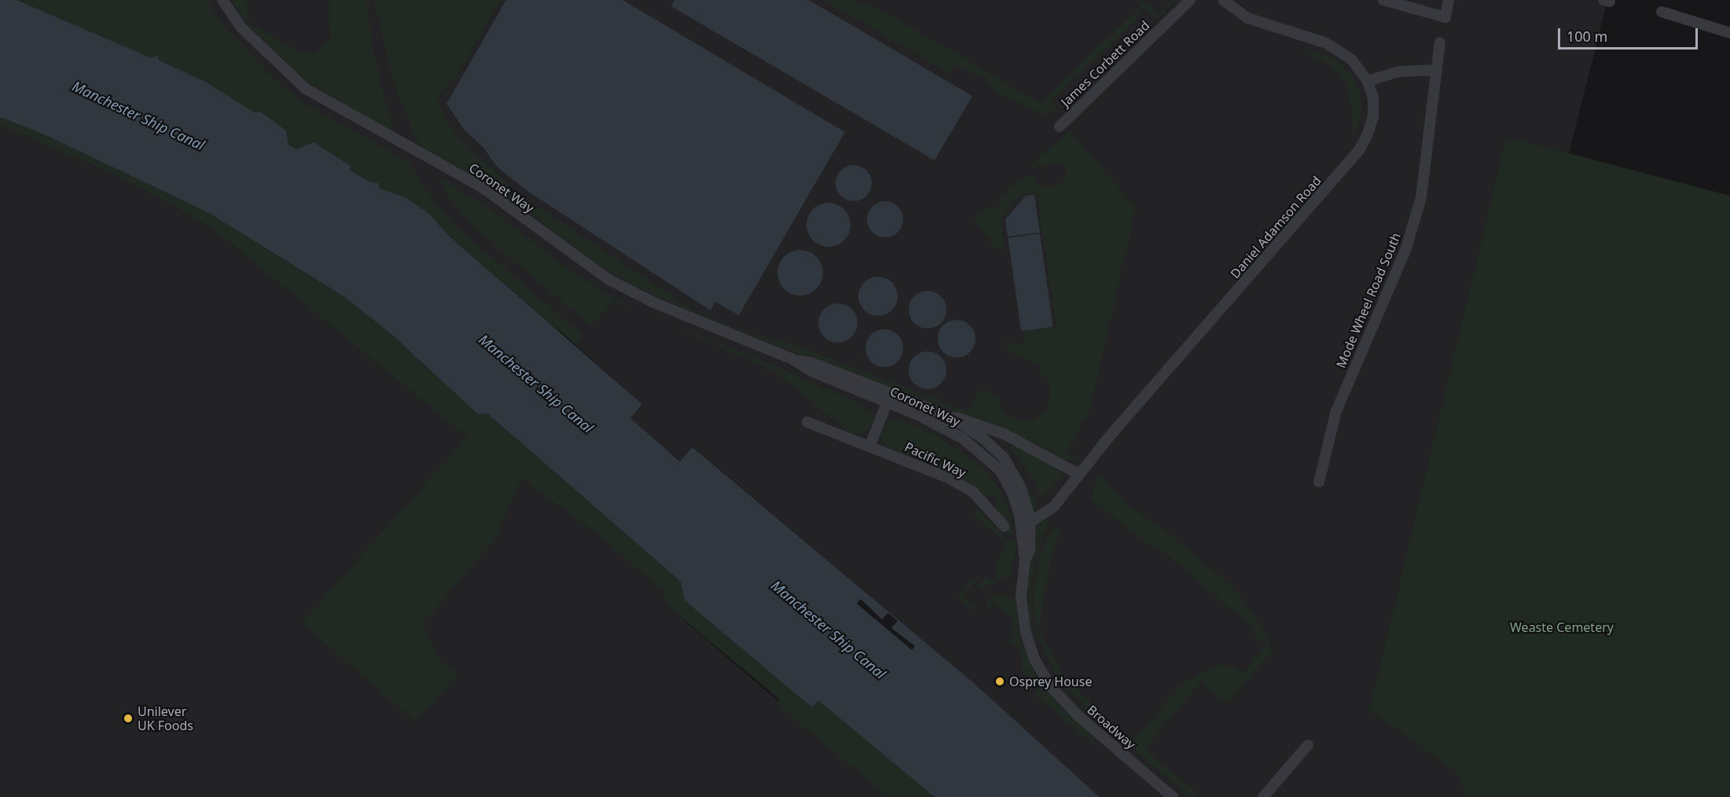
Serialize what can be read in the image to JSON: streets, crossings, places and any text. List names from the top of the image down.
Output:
{
  "streets": {
    "street": [
      "James Corbett Road",
      "Coronet Way",
      "Daniel Adamson Road",
      "Mode Wheel Road South",
      "Pacific Way",
      "Broadway"
    ]
  },
  "crossings": [
    ["Coronet Way", "Daniel Adamson Road"],
    ["Coronet Way", "Broadway"]
  ],
  "water": ["Manchester Ship Canal"],
  "parks": ["Weaste Cemetery"],
  "places": ["Osprey House", "Unilever UK Foods"],
  "scale_bar": "100 m"
}
